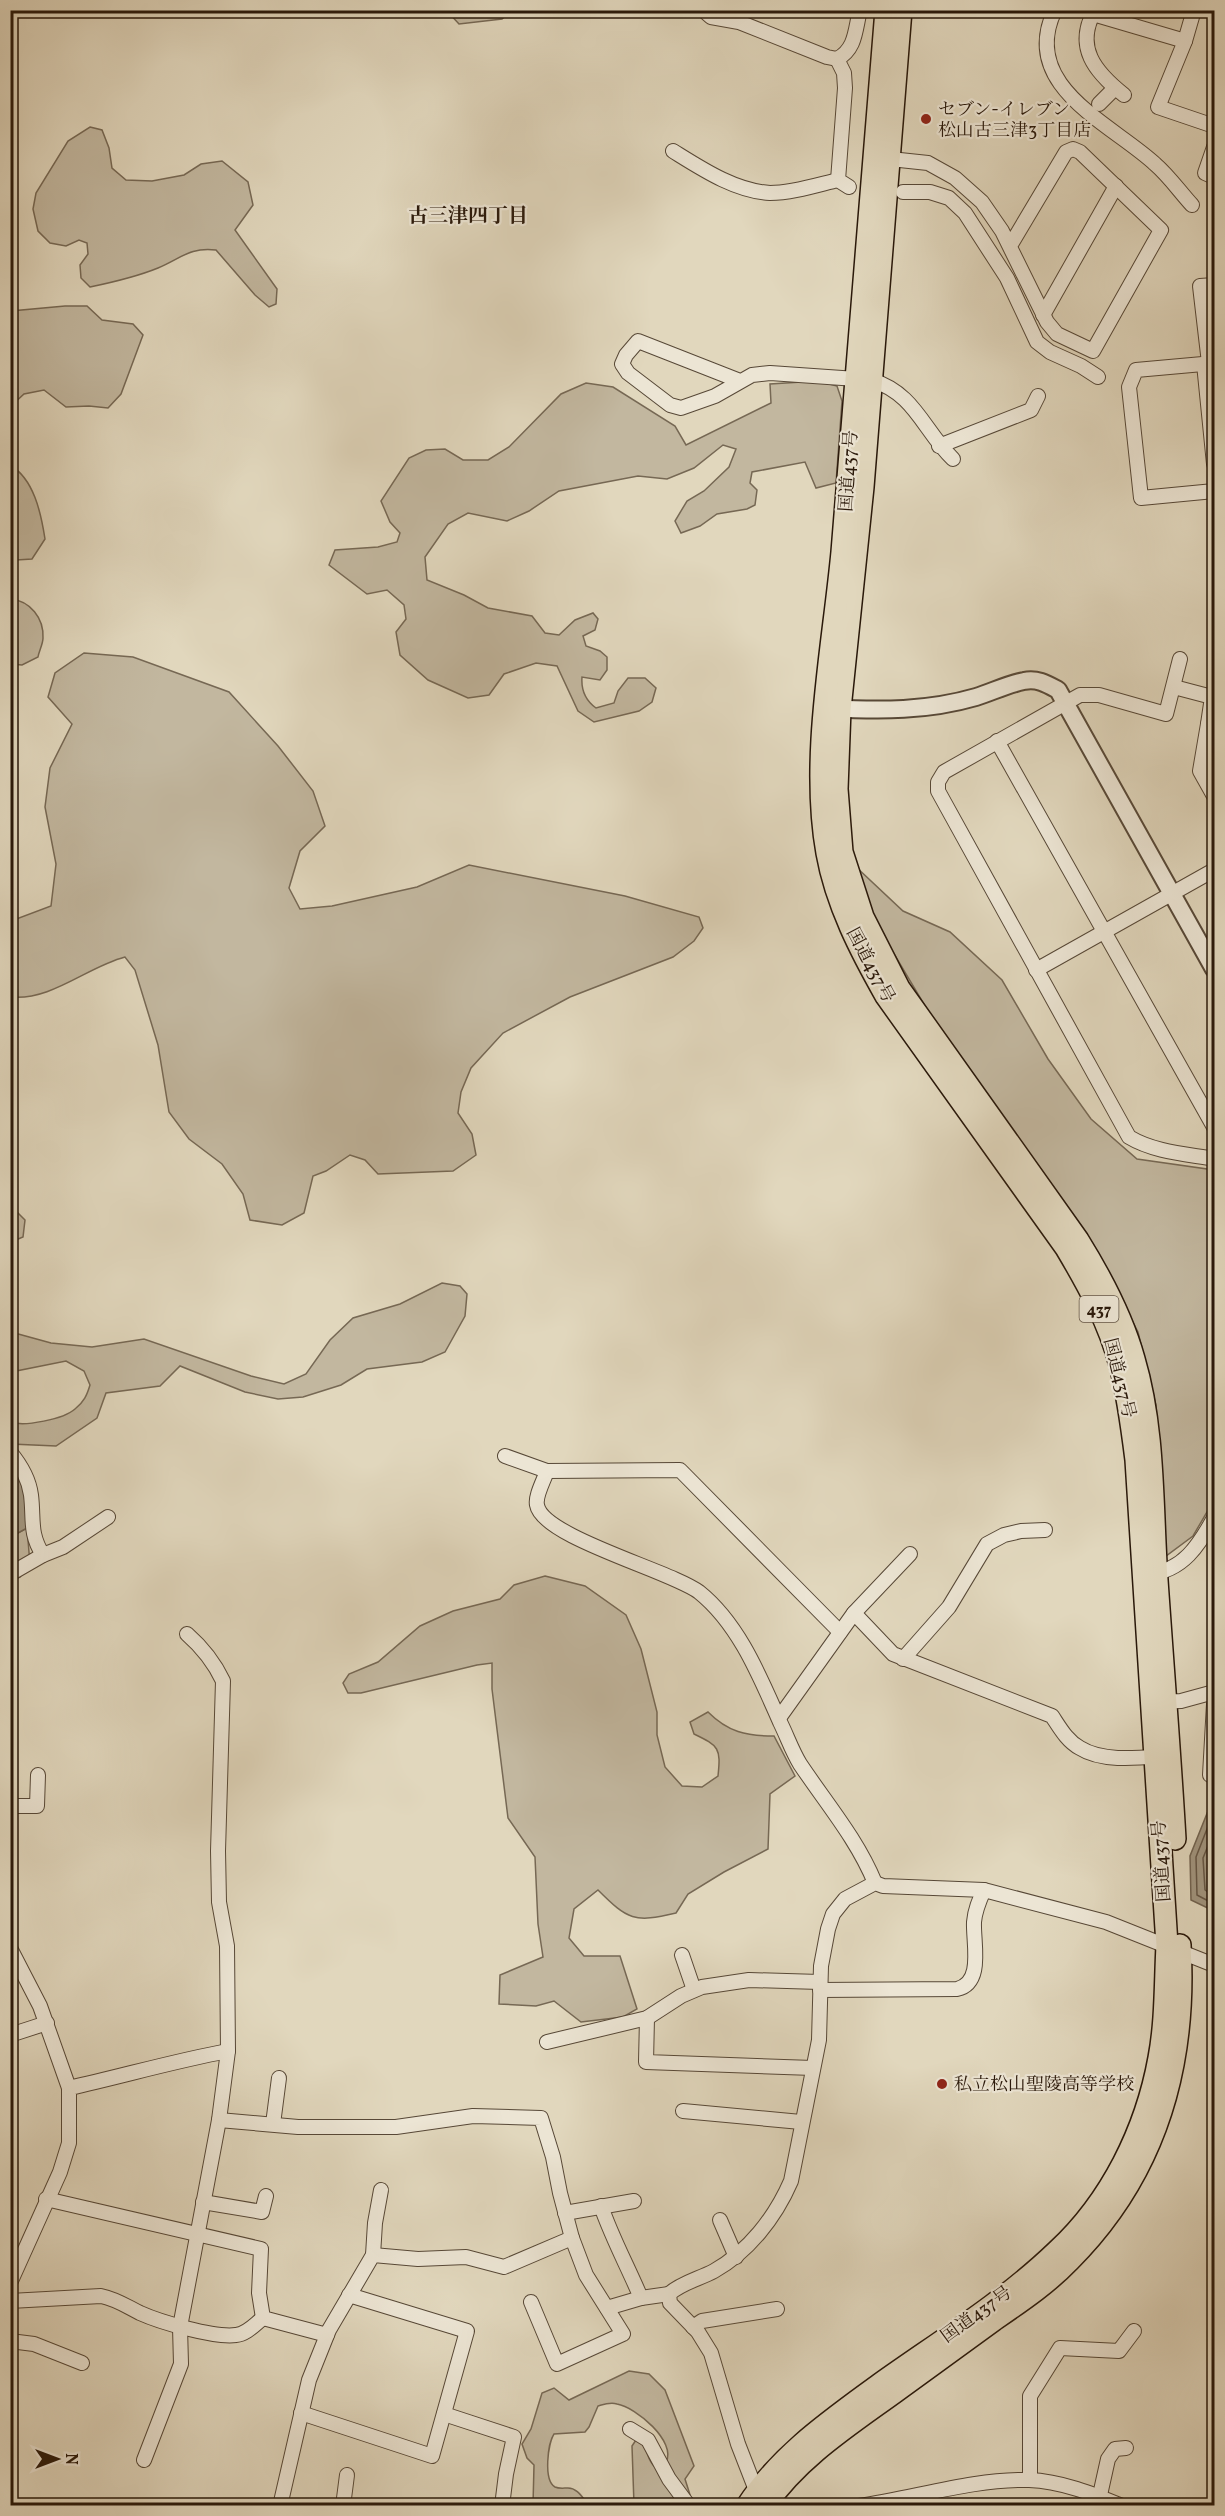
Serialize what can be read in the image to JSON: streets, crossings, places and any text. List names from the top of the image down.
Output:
{
  "streets": {
    "highway": ["国道437号", "437"]
  },
  "districts": ["古三津四丁目"],
  "places": ["セブン-イレブン 松山古三津3丁目店", "私立松山聖陵高等学校"],
  "north": "right"
}
